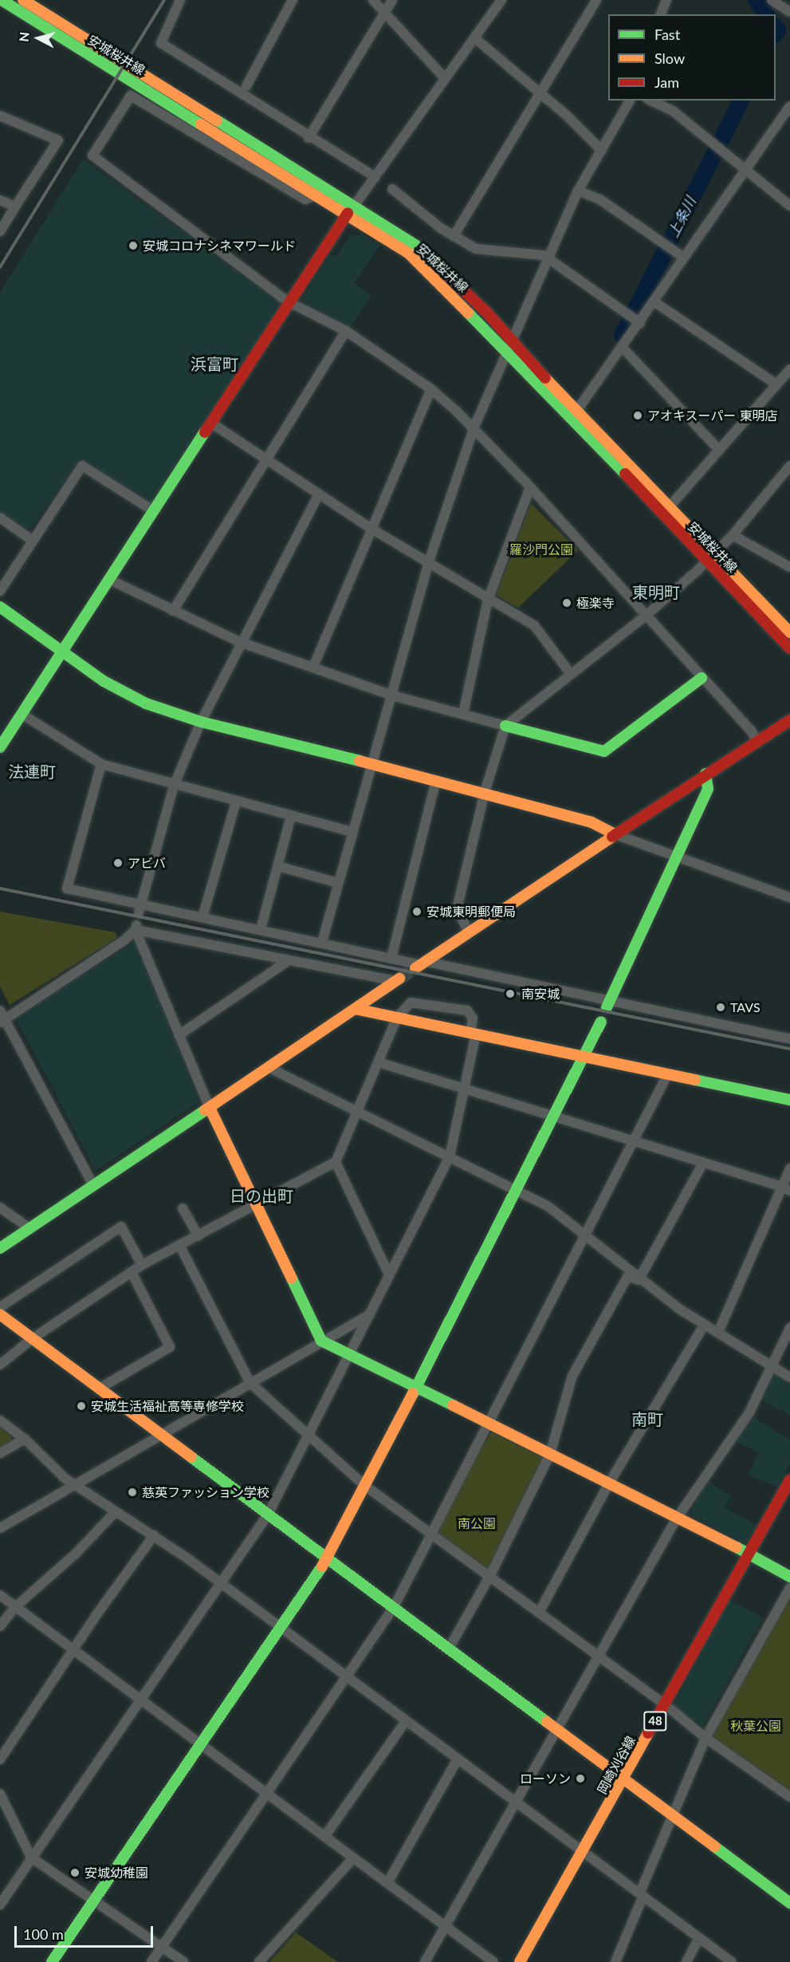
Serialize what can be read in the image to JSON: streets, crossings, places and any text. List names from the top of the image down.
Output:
{
  "streets": {
    "street": ["安城桜井線", "48", "岡崎刈谷線"]
  },
  "districts": [
    "浜富町",
    "東明町",
    "法連町",
    "日の出町",
    "南町"
  ],
  "water": ["上条川"],
  "parks": ["羅沙門公園", "南公園", "秋葉公園"],
  "places": [
    "安城コロナシネマワールド",
    "アオキスーパー 東明店",
    "極楽寺",
    "アビバ",
    "安城東明郵便局",
    "南安城",
    "TAVS",
    "安城生活福祉高等専修学校",
    "慈英ファッション学校",
    "ローソン",
    "安城幼稚園"
  ],
  "legend": ["Fast", "Slow", "Jam"],
  "scale_bar": "100 m",
  "north": "left"
}
